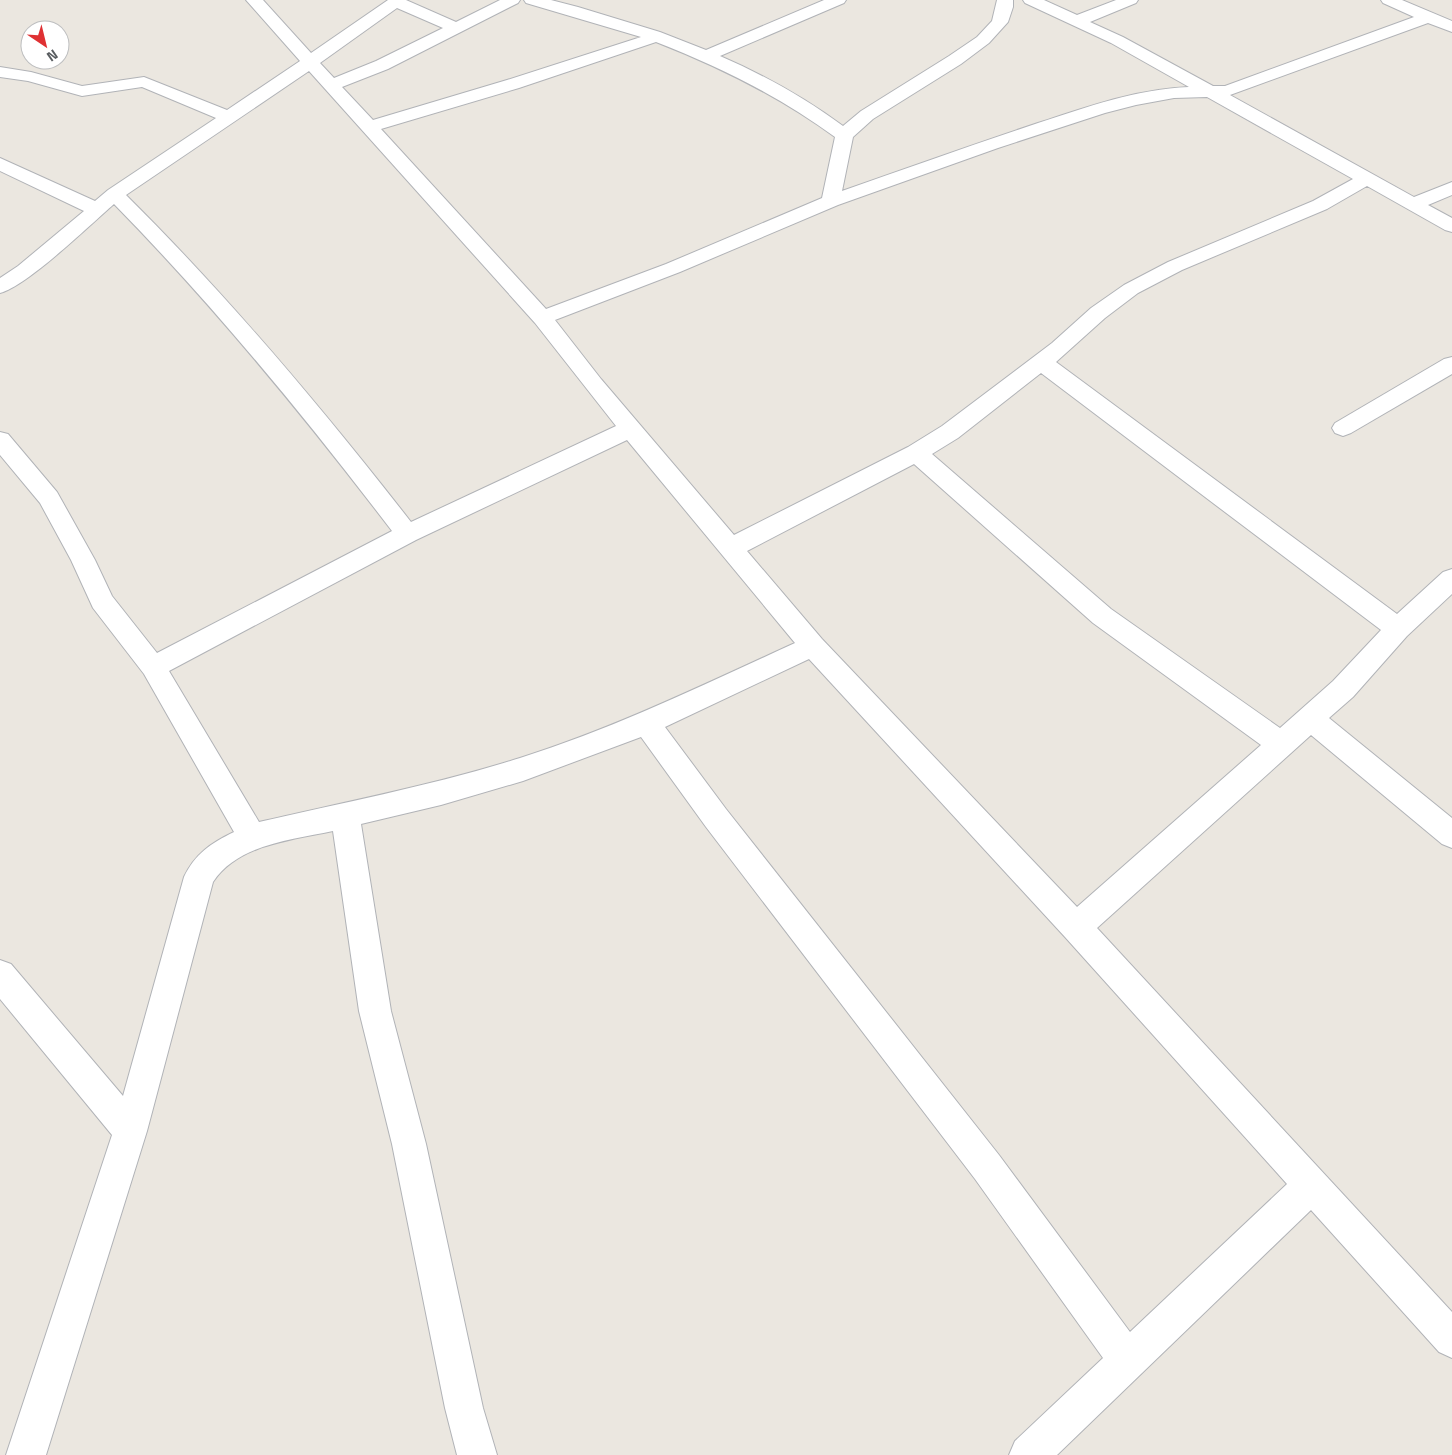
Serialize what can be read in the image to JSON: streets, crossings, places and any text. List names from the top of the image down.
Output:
{
  "north": "bottom right"
}
